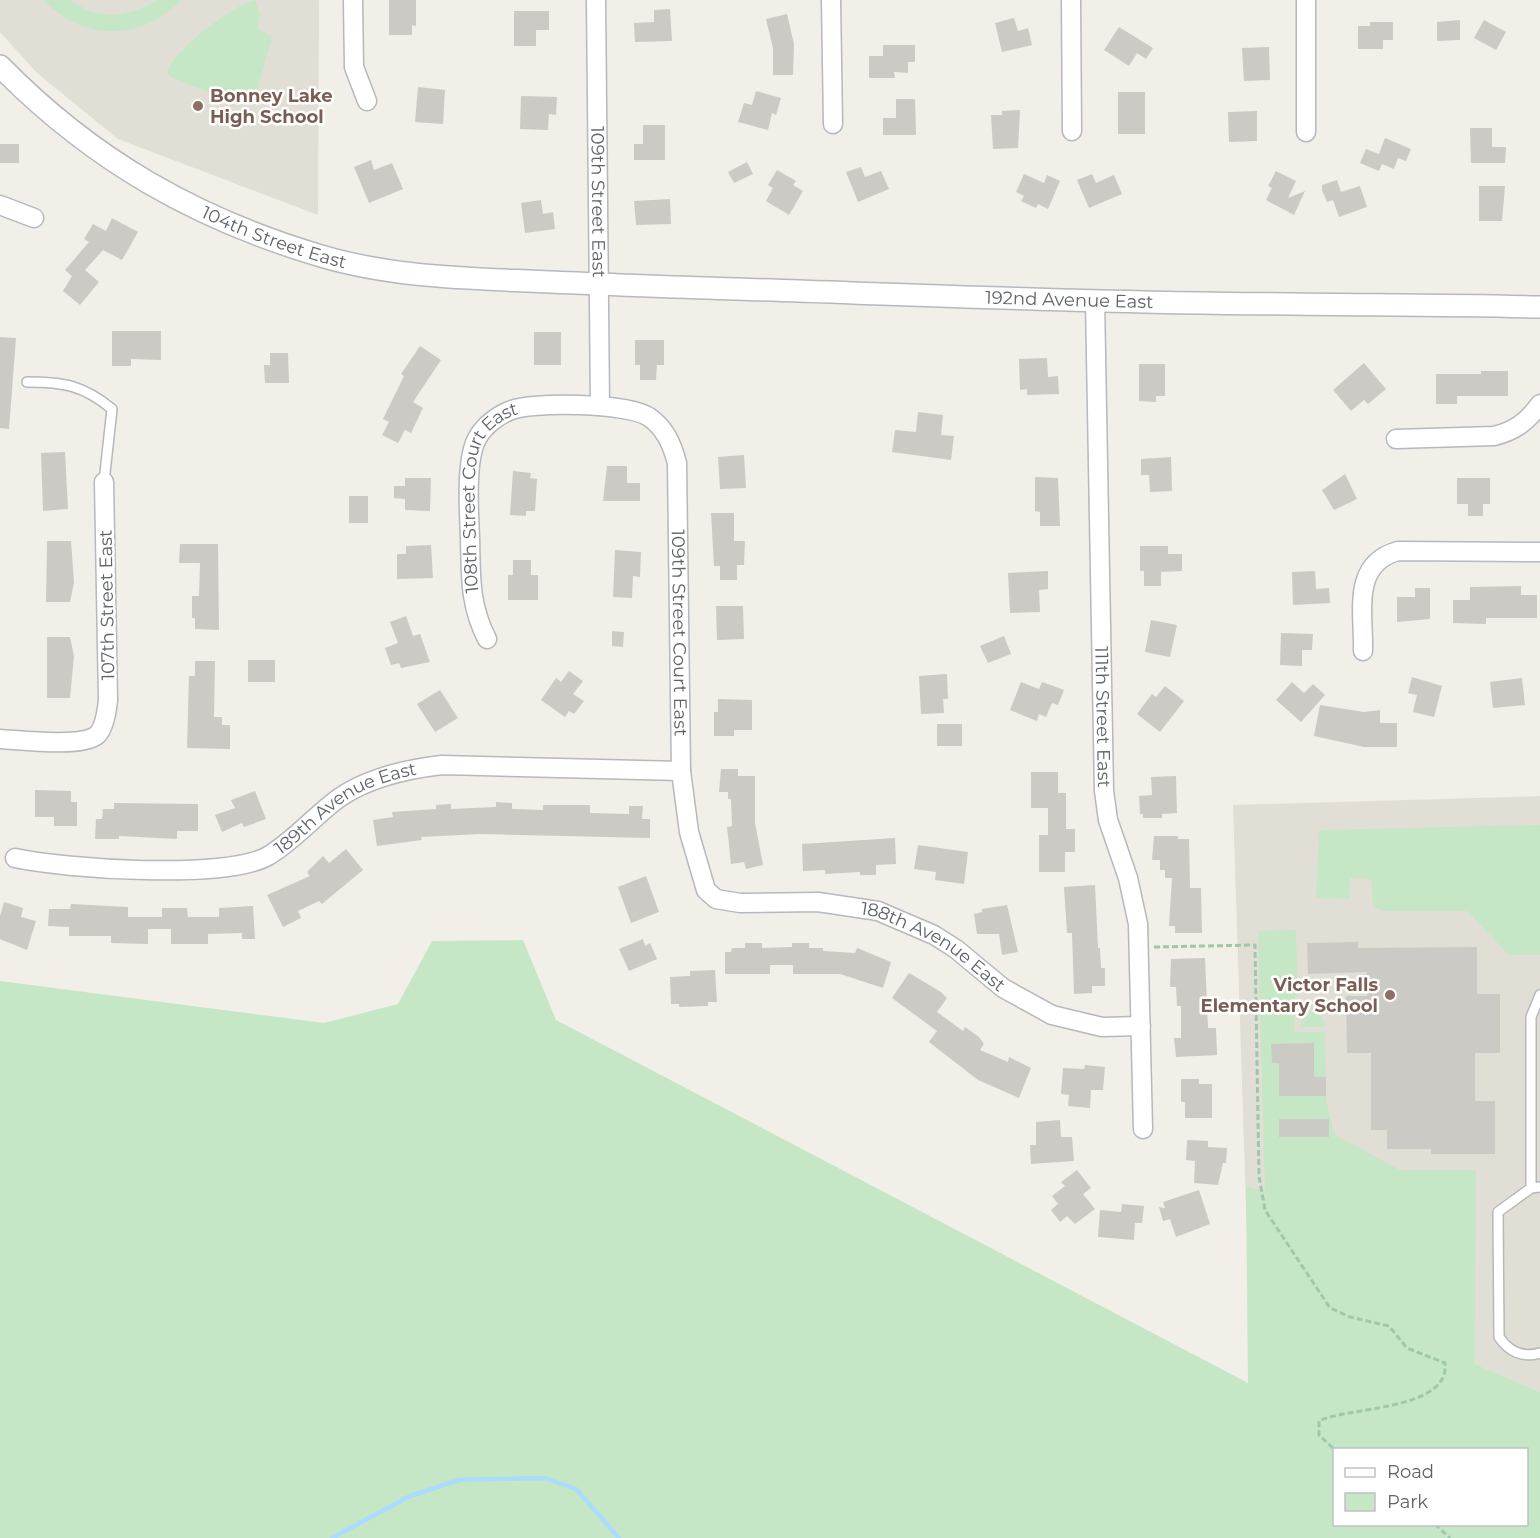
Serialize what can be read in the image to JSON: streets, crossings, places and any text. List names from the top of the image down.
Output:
{
  "streets": {
    "street": [
      "109th Street East",
      "104th Street East",
      "192nd Avenue East",
      "108th Street Court East",
      "107th Street East",
      "109th Street Court East",
      "111th Street East",
      "189th Avenue East",
      "188th Avenue East"
    ]
  },
  "crossings": [
    ["109th Street East", "104th Street East"],
    ["109th Street East", "192nd Avenue East"],
    ["109th Street East", "108th Street Court East"],
    ["109th Street East", "109th Street Court East"],
    ["104th Street East", "192nd Avenue East"],
    ["192nd Avenue East", "111th Street East"],
    ["108th Street Court East", "109th Street Court East"],
    ["109th Street Court East", "189th Avenue East"],
    ["109th Street Court East", "188th Avenue East"],
    ["111th Street East", "188th Avenue East"]
  ],
  "places": ["Bonney Lake High School", "Victor Falls Elementary School"],
  "legend": ["Road", "Park"]
}
